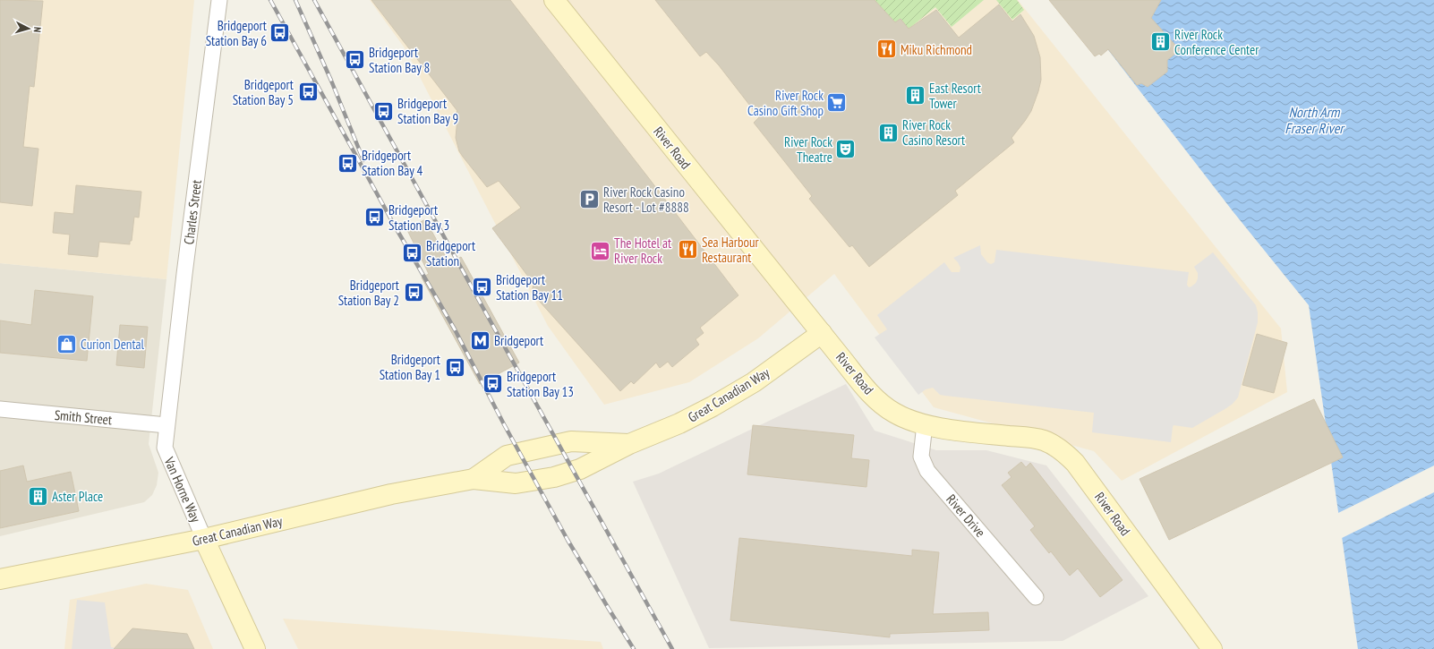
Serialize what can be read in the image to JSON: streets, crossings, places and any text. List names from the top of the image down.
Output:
{
  "streets": {
    "street": [
      "River Road",
      "Charles Street",
      "Great Canadian Way",
      "Smith Street",
      "Van Horne Way",
      "River Drive"
    ]
  },
  "crossings": [
    ["River Road", "Great Canadian Way"],
    ["River Road", "River Drive"],
    ["Charles Street", "Smith Street"],
    ["Charles Street", "Van Horne Way"],
    ["Great Canadian Way", "Van Horne Way"],
    ["Smith Street", "Van Horne Way"]
  ],
  "water": ["North Arm Fraser River"],
  "places": {
    "bus stop": [
      "Bridgeport Station Bay 6",
      "Bridgeport Station Bay 8",
      "Bridgeport Station Bay 5",
      "Bridgeport Station Bay 9",
      "Bridgeport Station Bay 4",
      "Bridgeport Station Bay 3",
      "Bridgeport Station",
      "Bridgeport Station Bay 11",
      "Bridgeport Station Bay 2",
      "Bridgeport Station Bay 1",
      "Bridgeport Station Bay 13"
    ],
    "building": [
      "River Rock Conference Center",
      "East Resort Tower",
      "River Rock Casino Resort",
      "Aster Place"
    ],
    "restaurant": ["Miku Richmond", "Sea Harbour Restaurant"],
    "supermarket": ["River Rock Casino Gift Shop"],
    "theatre": ["River Rock Theatre"],
    "parking": ["River Rock Casino Resort - Lot #8888"],
    "hotel": ["The Hotel at River Rock"],
    "metro station": ["Bridgeport"],
    "shop": ["Curion Dental"]
  },
  "north": "right"
}
